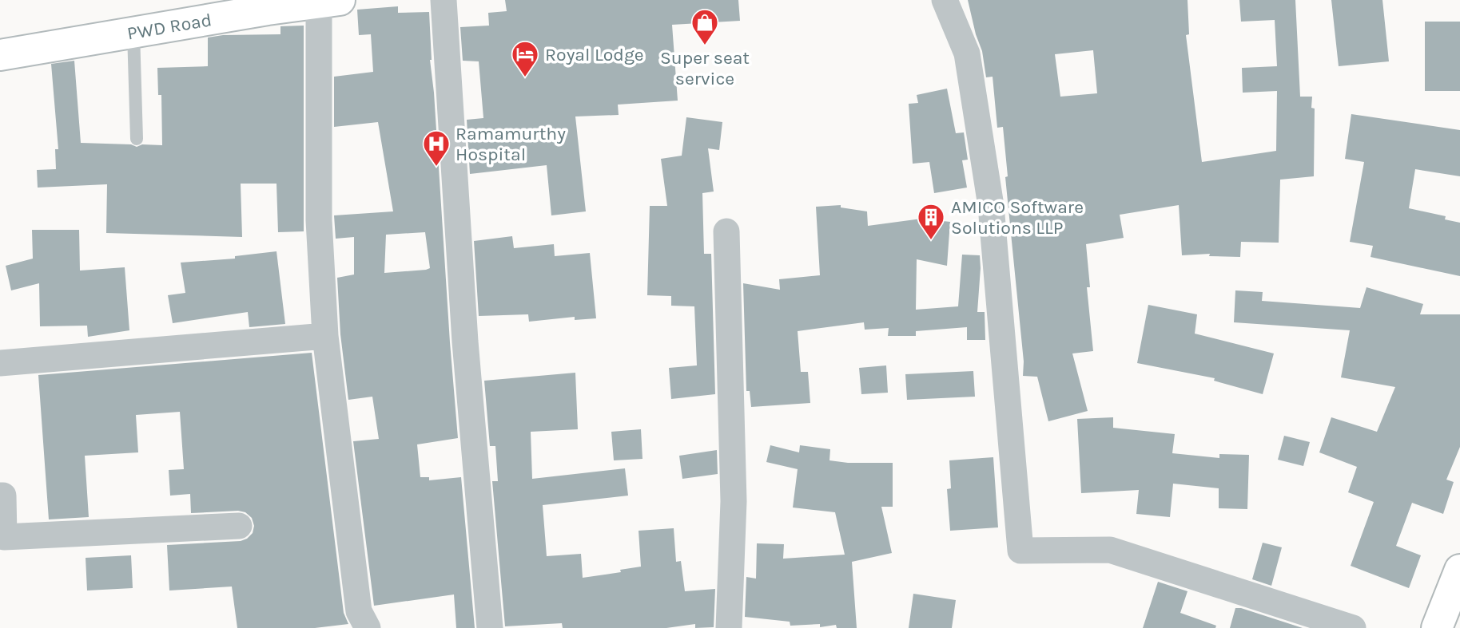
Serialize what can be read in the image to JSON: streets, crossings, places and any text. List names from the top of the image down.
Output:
{
  "streets": {
    "main road": ["PWD Road"]
  },
  "places": {
    "shop": ["Super seat service"],
    "hotel": ["Royal Lodge"],
    "hospital": ["Ramamurthy Hospital"],
    "building": ["AMICO Software Solutions LLP"]
  }
}
